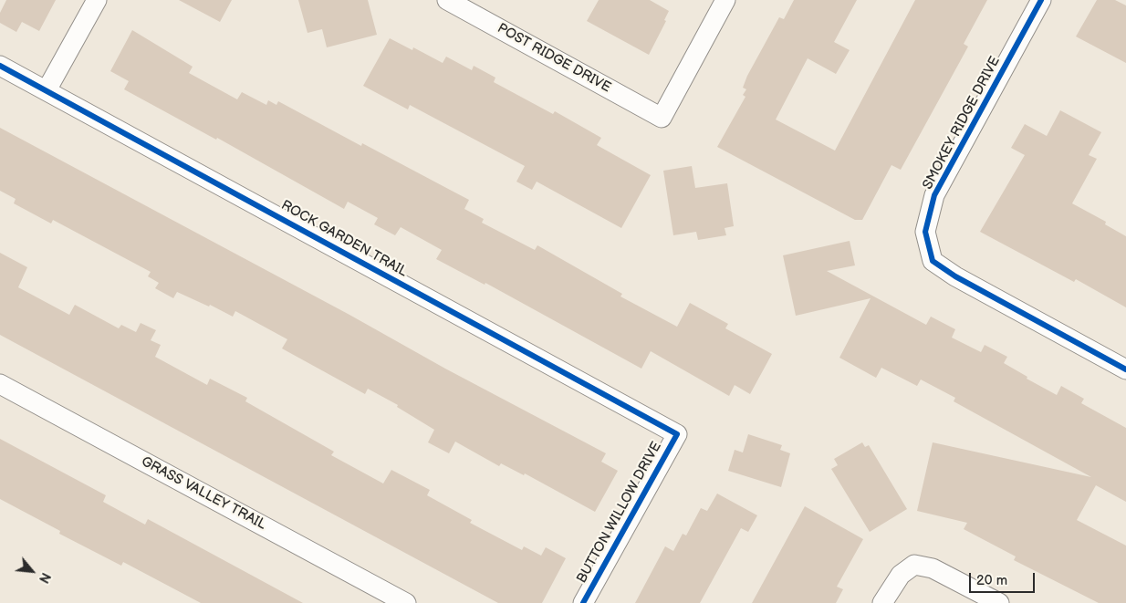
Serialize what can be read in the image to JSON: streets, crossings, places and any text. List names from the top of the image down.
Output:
{
  "streets": {
    "street": [
      "POST RIDGE DRIVE",
      "SMOKEY RIDGE DRIVE",
      "ROCK GARDEN TRAIL",
      "GRASS VALLEY TRAIL",
      "BUTTON WILLOW DRIVE"
    ]
  },
  "crossings": [
    ["ROCK GARDEN TRAIL", "BUTTON WILLOW DRIVE"]
  ],
  "scale_bar": "20 m",
  "north": "bottom right"
}
